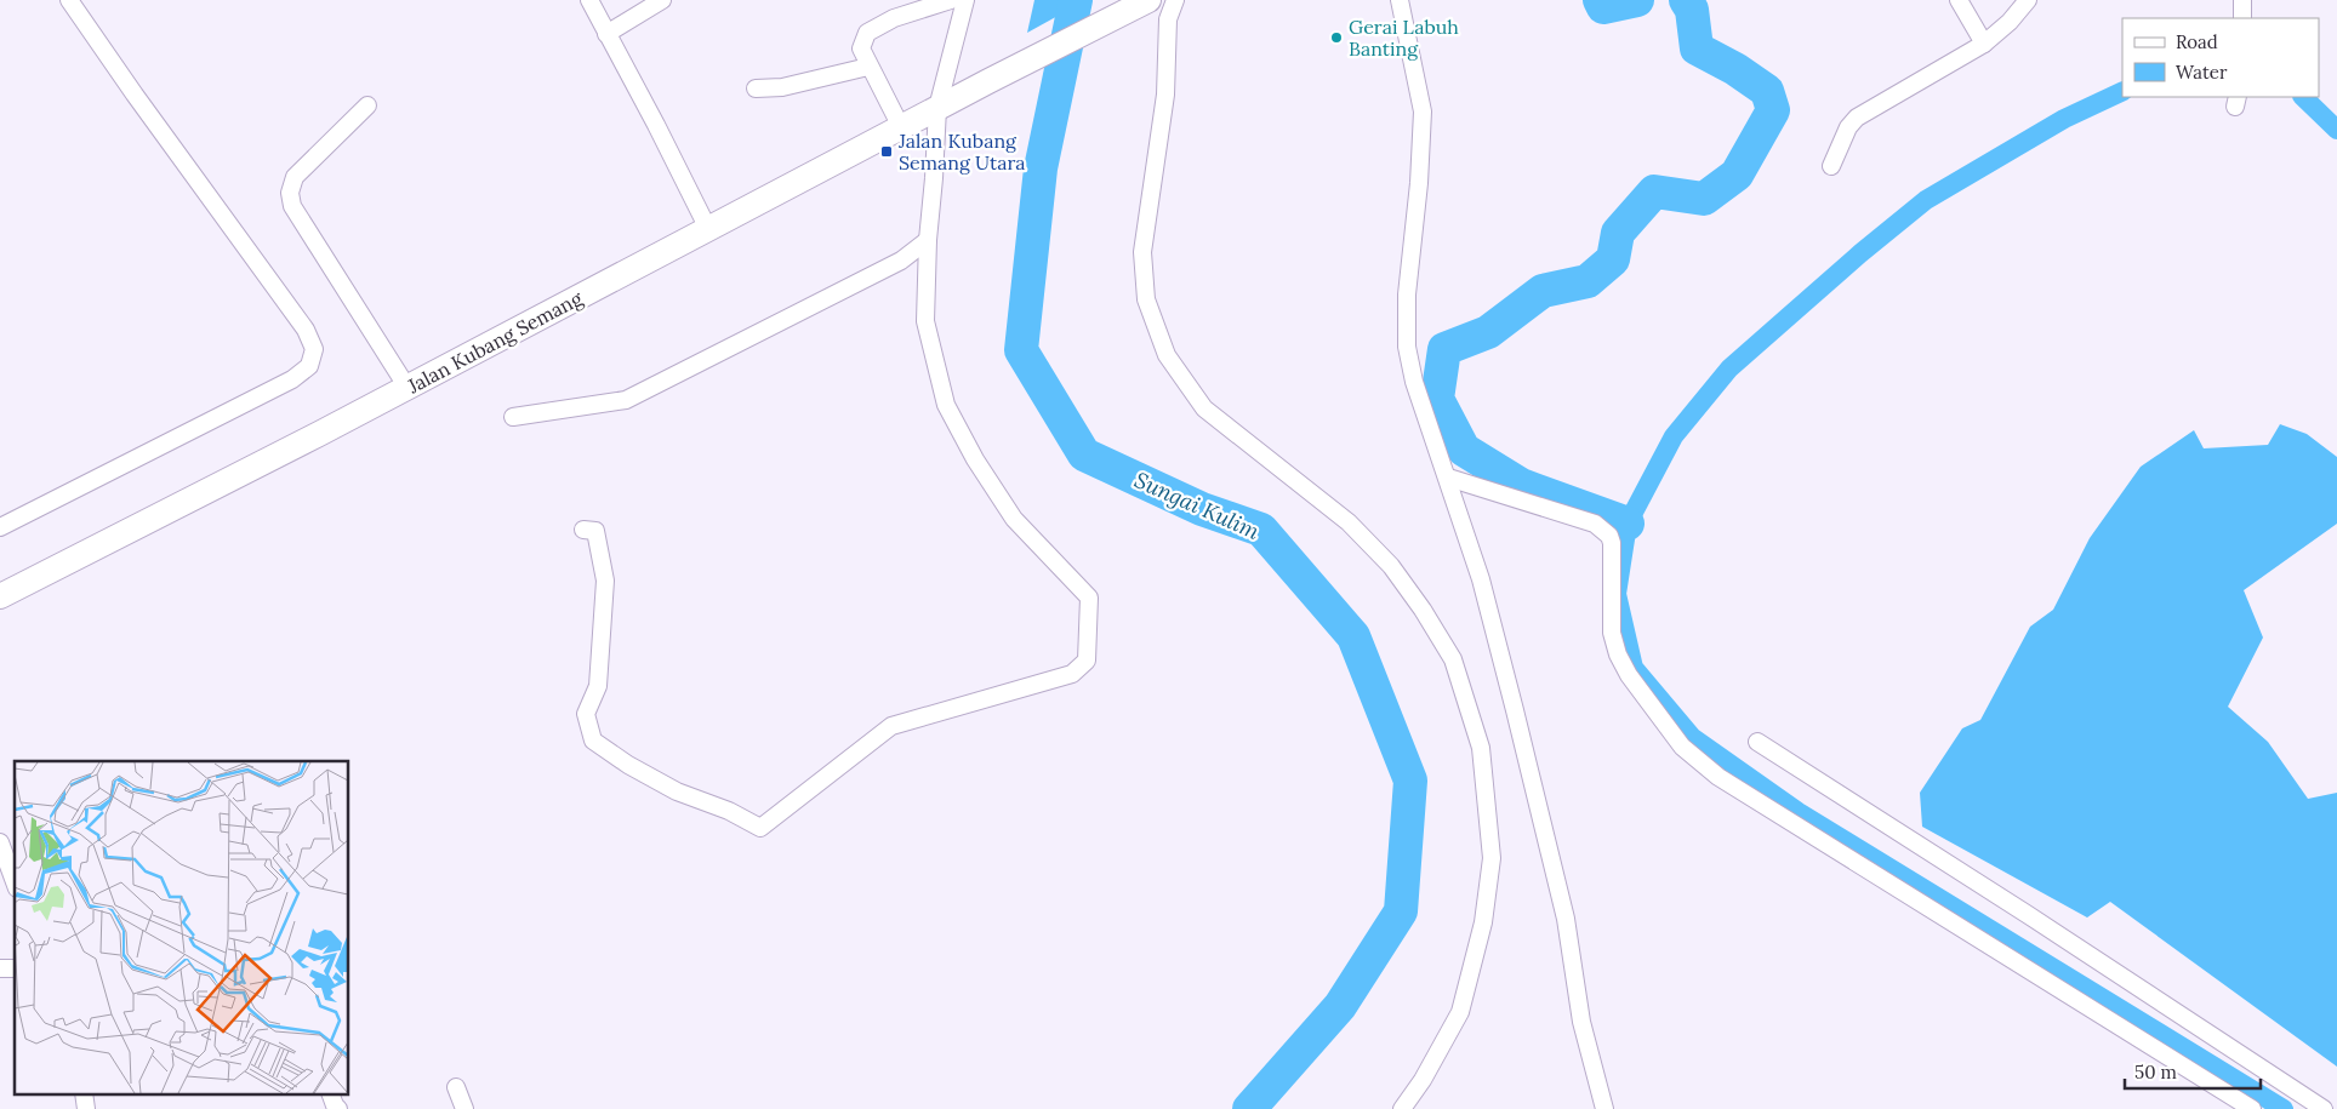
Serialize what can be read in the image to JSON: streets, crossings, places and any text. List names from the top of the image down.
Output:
{
  "streets": {
    "main road": ["Jalan Kubang Semang"]
  },
  "water": ["Sungai Kulim"],
  "places": {
    "other": ["Gerai Labuh Banting"],
    "transit": ["Jalan Kubang Semang Utara"]
  },
  "legend": ["Road", "Water"],
  "scale_bar": "50 m"
}
